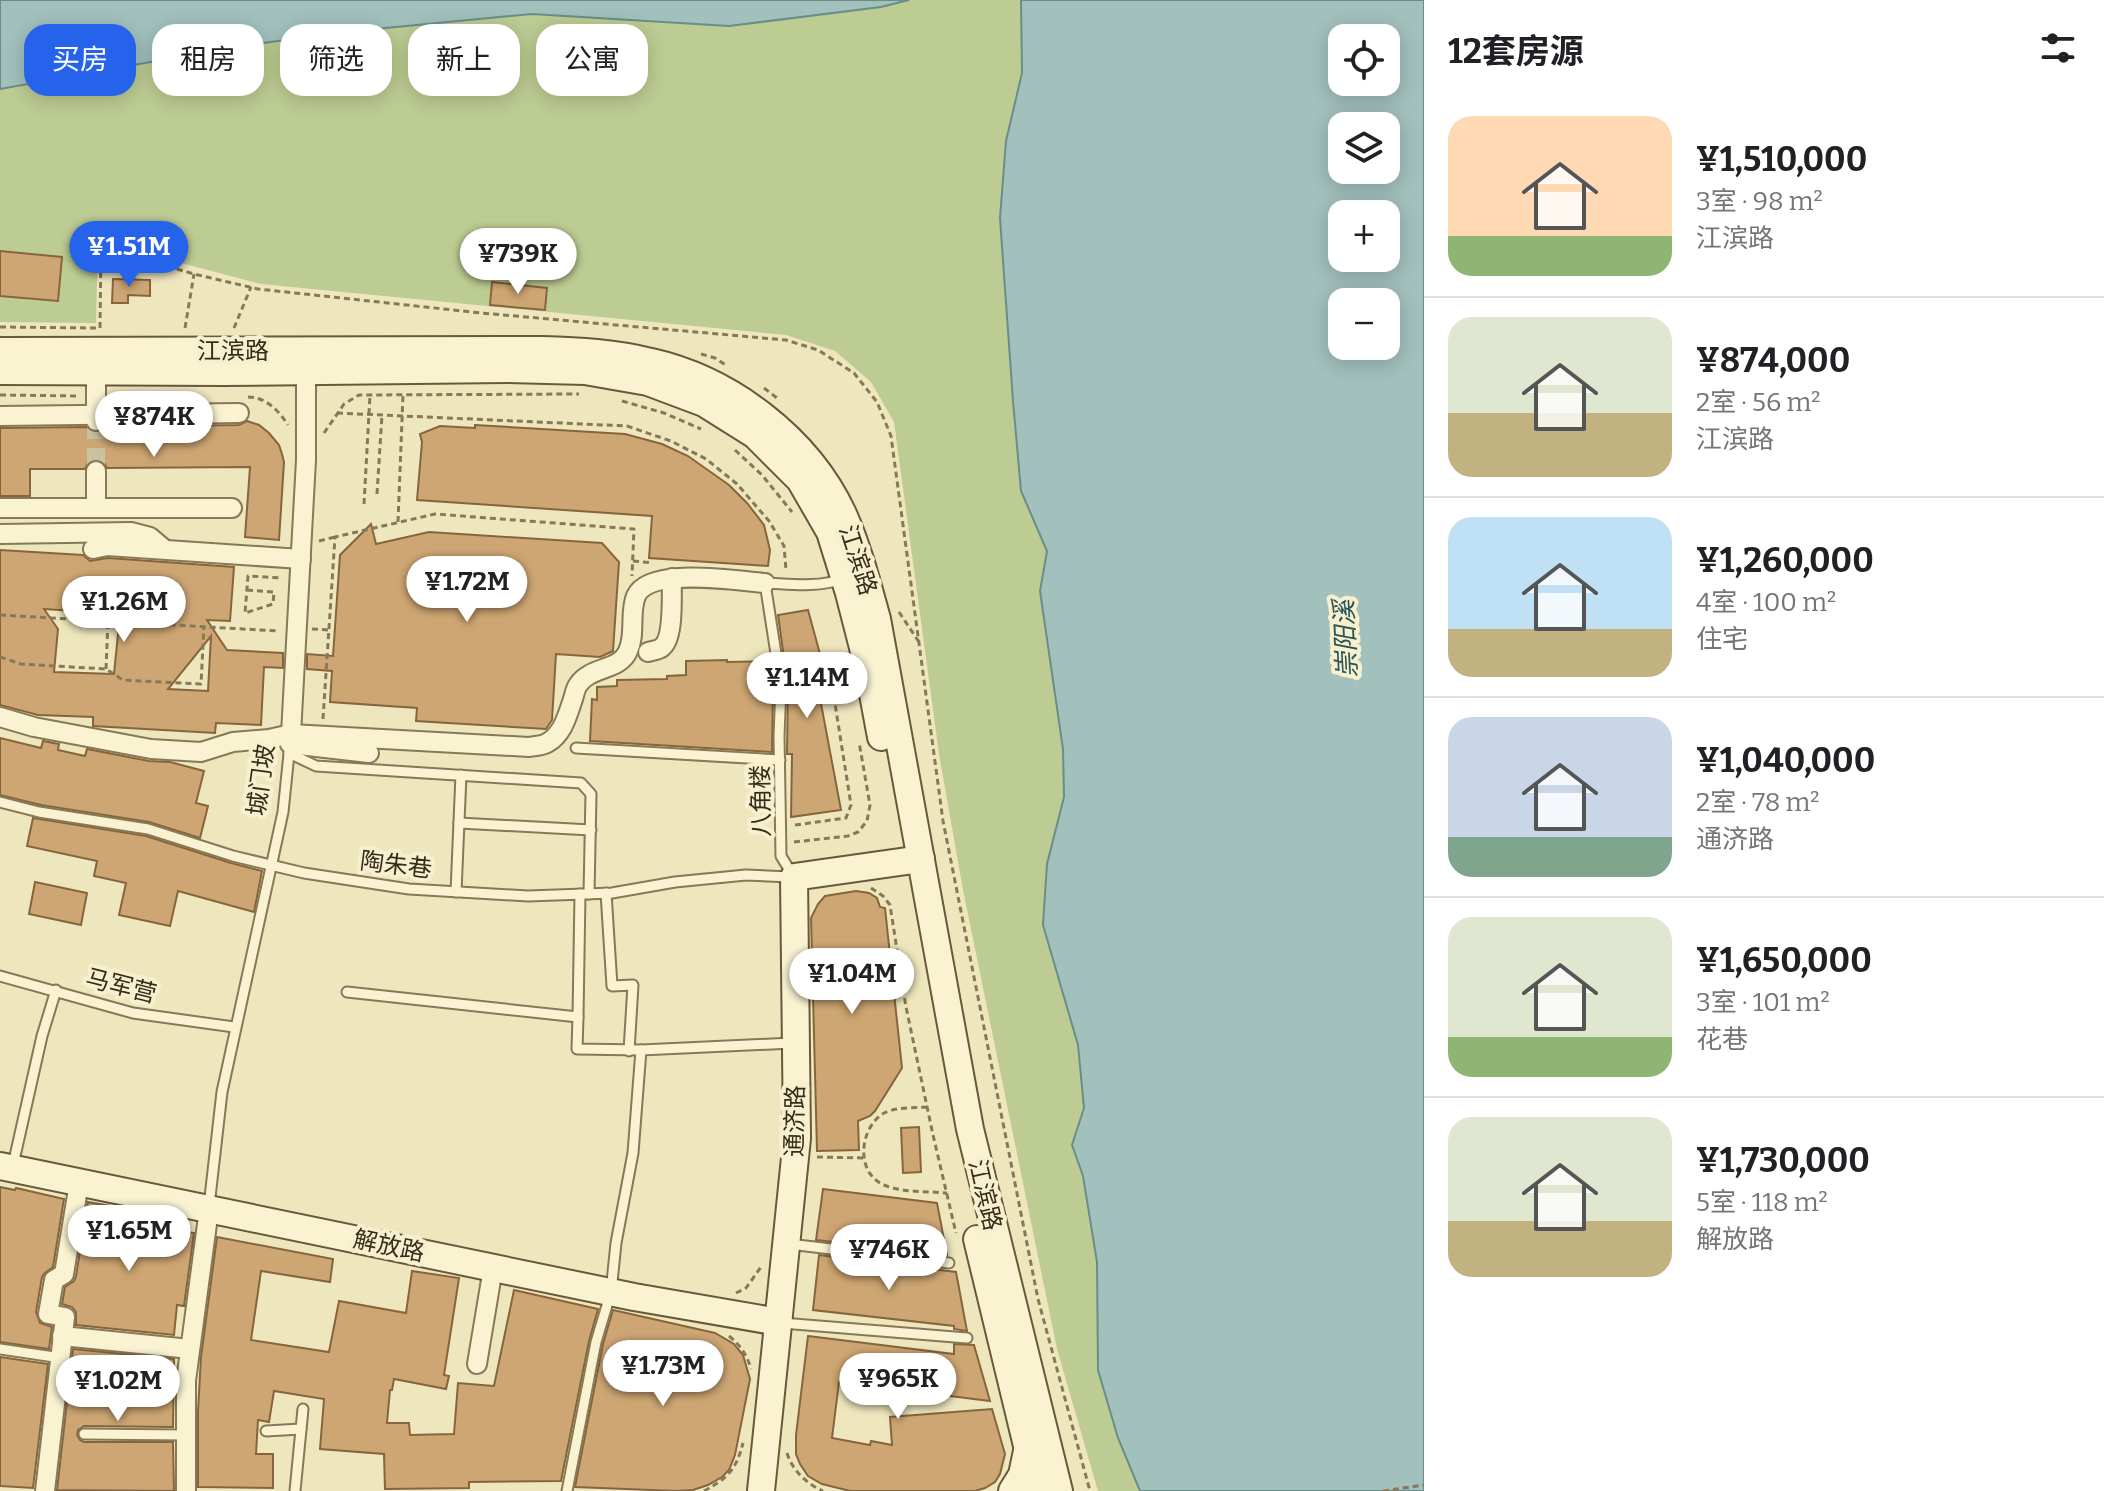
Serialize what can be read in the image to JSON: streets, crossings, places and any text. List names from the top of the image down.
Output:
{
  "streets": {
    "main road": ["江滨路", "通济路", "解放路"],
    "street": ["城门坡"],
    "lane": ["八角楼", "陶朱巷", "马军营"]
  },
  "crossings": [
    ["江滨路", "城门坡"],
    ["城门坡", "陶朱巷"],
    ["城门坡", "马军营"],
    ["城门坡", "解放路"],
    ["八角楼", "陶朱巷"],
    ["八角楼", "通济路"],
    ["陶朱巷", "通济路"],
    ["通济路", "解放路"]
  ],
  "water": ["崇阳溪"],
  "page": {
    "heading": "12套房源",
    "map_buttons": ["+", "−"],
    "chip": [
      "买房",
      "租房",
      "筛选",
      "新上",
      "公寓"
    ],
    "list": [
      {
        "name": "¥1,510,000",
        "note": "3室 · 98 m² · 江滨路"
      },
      {
        "name": "¥874,000",
        "note": "2室 · 56 m² · 江滨路"
      },
      {
        "name": "¥1,260,000",
        "note": "4室 · 100 m² · 住宅"
      },
      {
        "name": "¥1,040,000",
        "note": "2室 · 78 m² · 通济路"
      },
      {
        "name": "¥1,650,000",
        "note": "3室 · 101 m² · 花巷"
      },
      {
        "name": "¥1,730,000",
        "note": "5室 · 118 m² · 解放路"
      }
    ],
    "price": [
      "¥1.51M",
      "¥739K",
      "¥874K",
      "¥1.72M",
      "¥1.26M",
      "¥1.14M",
      "¥1.04M",
      "¥1.65M",
      "¥746K",
      "¥1.73M",
      "¥965K",
      "¥1.02M"
    ]
  }
}
